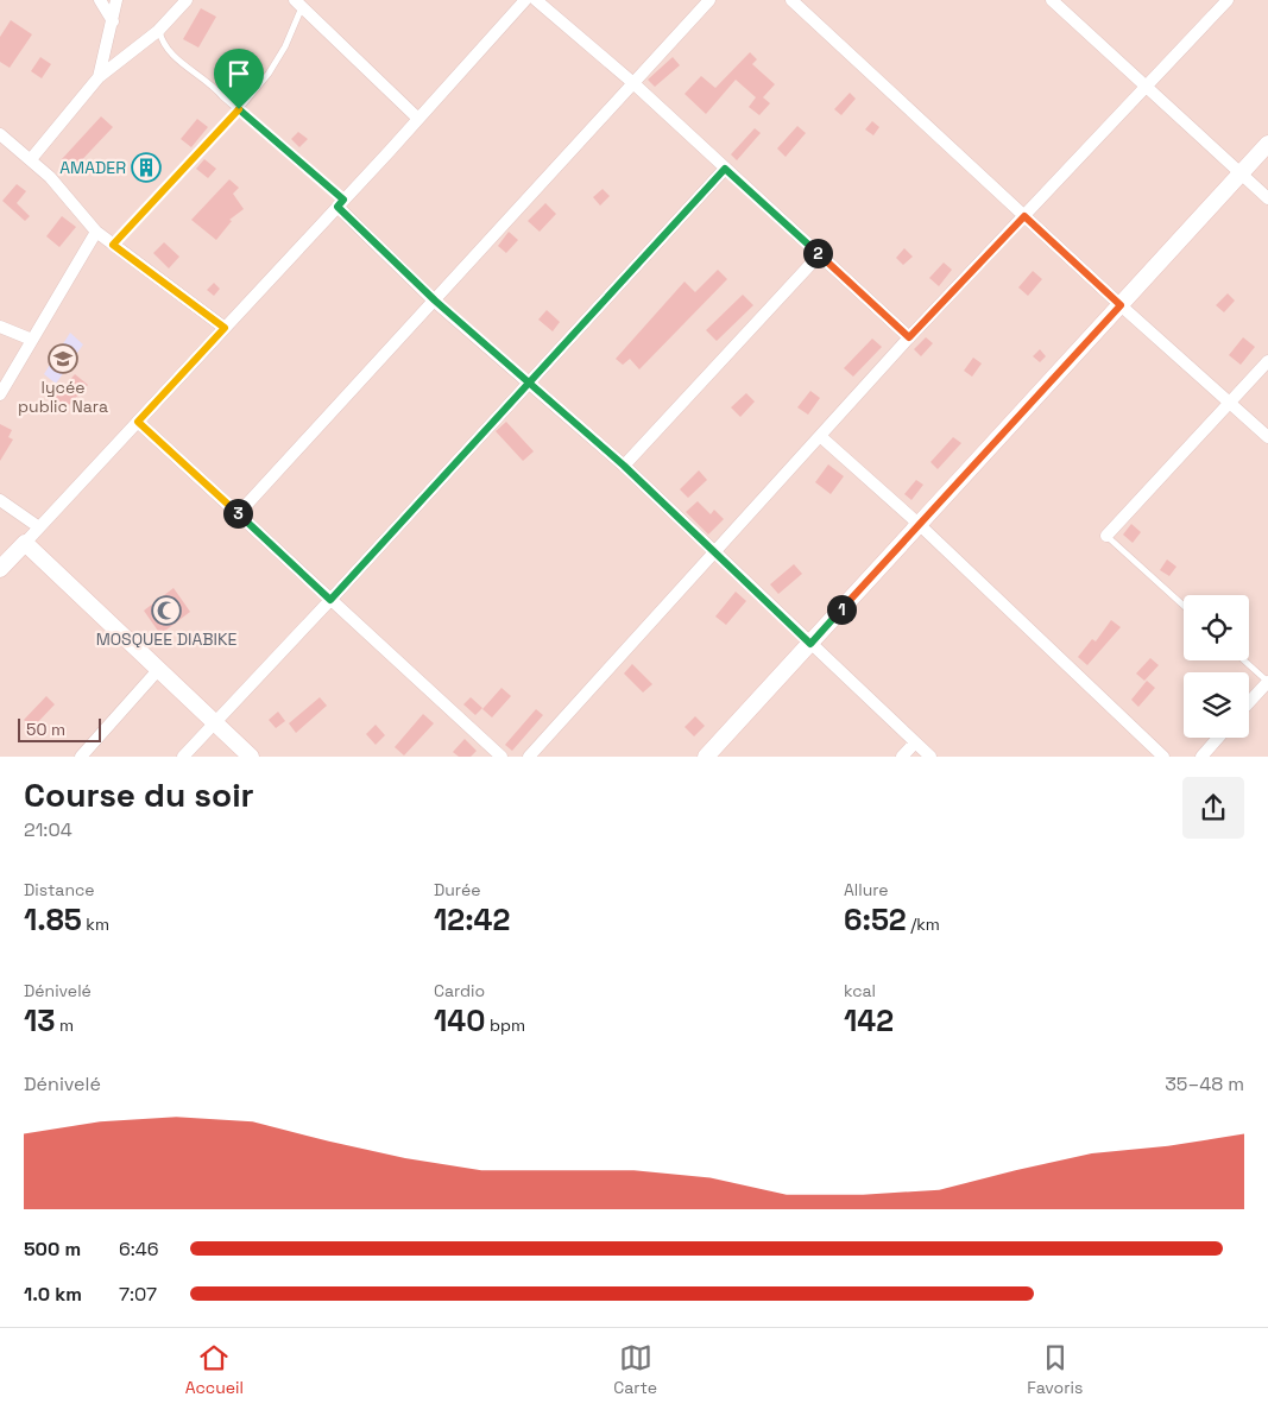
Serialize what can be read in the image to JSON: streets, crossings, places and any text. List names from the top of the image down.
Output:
{
  "places": {
    "building": ["AMADER"],
    "school or university": ["lycée public Nara"],
    "mosque": ["MOSQUEE DIABIKE"]
  },
  "scale_bar": "50 m",
  "page": {
    "pins": ["2", "3", "1"],
    "scale": "50 m",
    "heading": ["Course du soir", "21:04"],
    "stats": [
      ["Distance", "1.85 km"],
      ["Durée", "12:42"],
      ["Allure", "6:52 /km"],
      ["Dénivelé", "13 m"],
      ["Cardio", "140 bpm"],
      ["kcal", "142"]
    ],
    "chart": ["Dénivelé", "35–48 m"],
    "list": [
      {
        "name": "500 m",
        "note": "6:46"
      },
      {
        "name": "1.0 km",
        "note": "7:07"
      }
    ],
    "tabs": ["Accueil", "Carte", "Favoris"]
  }
}
